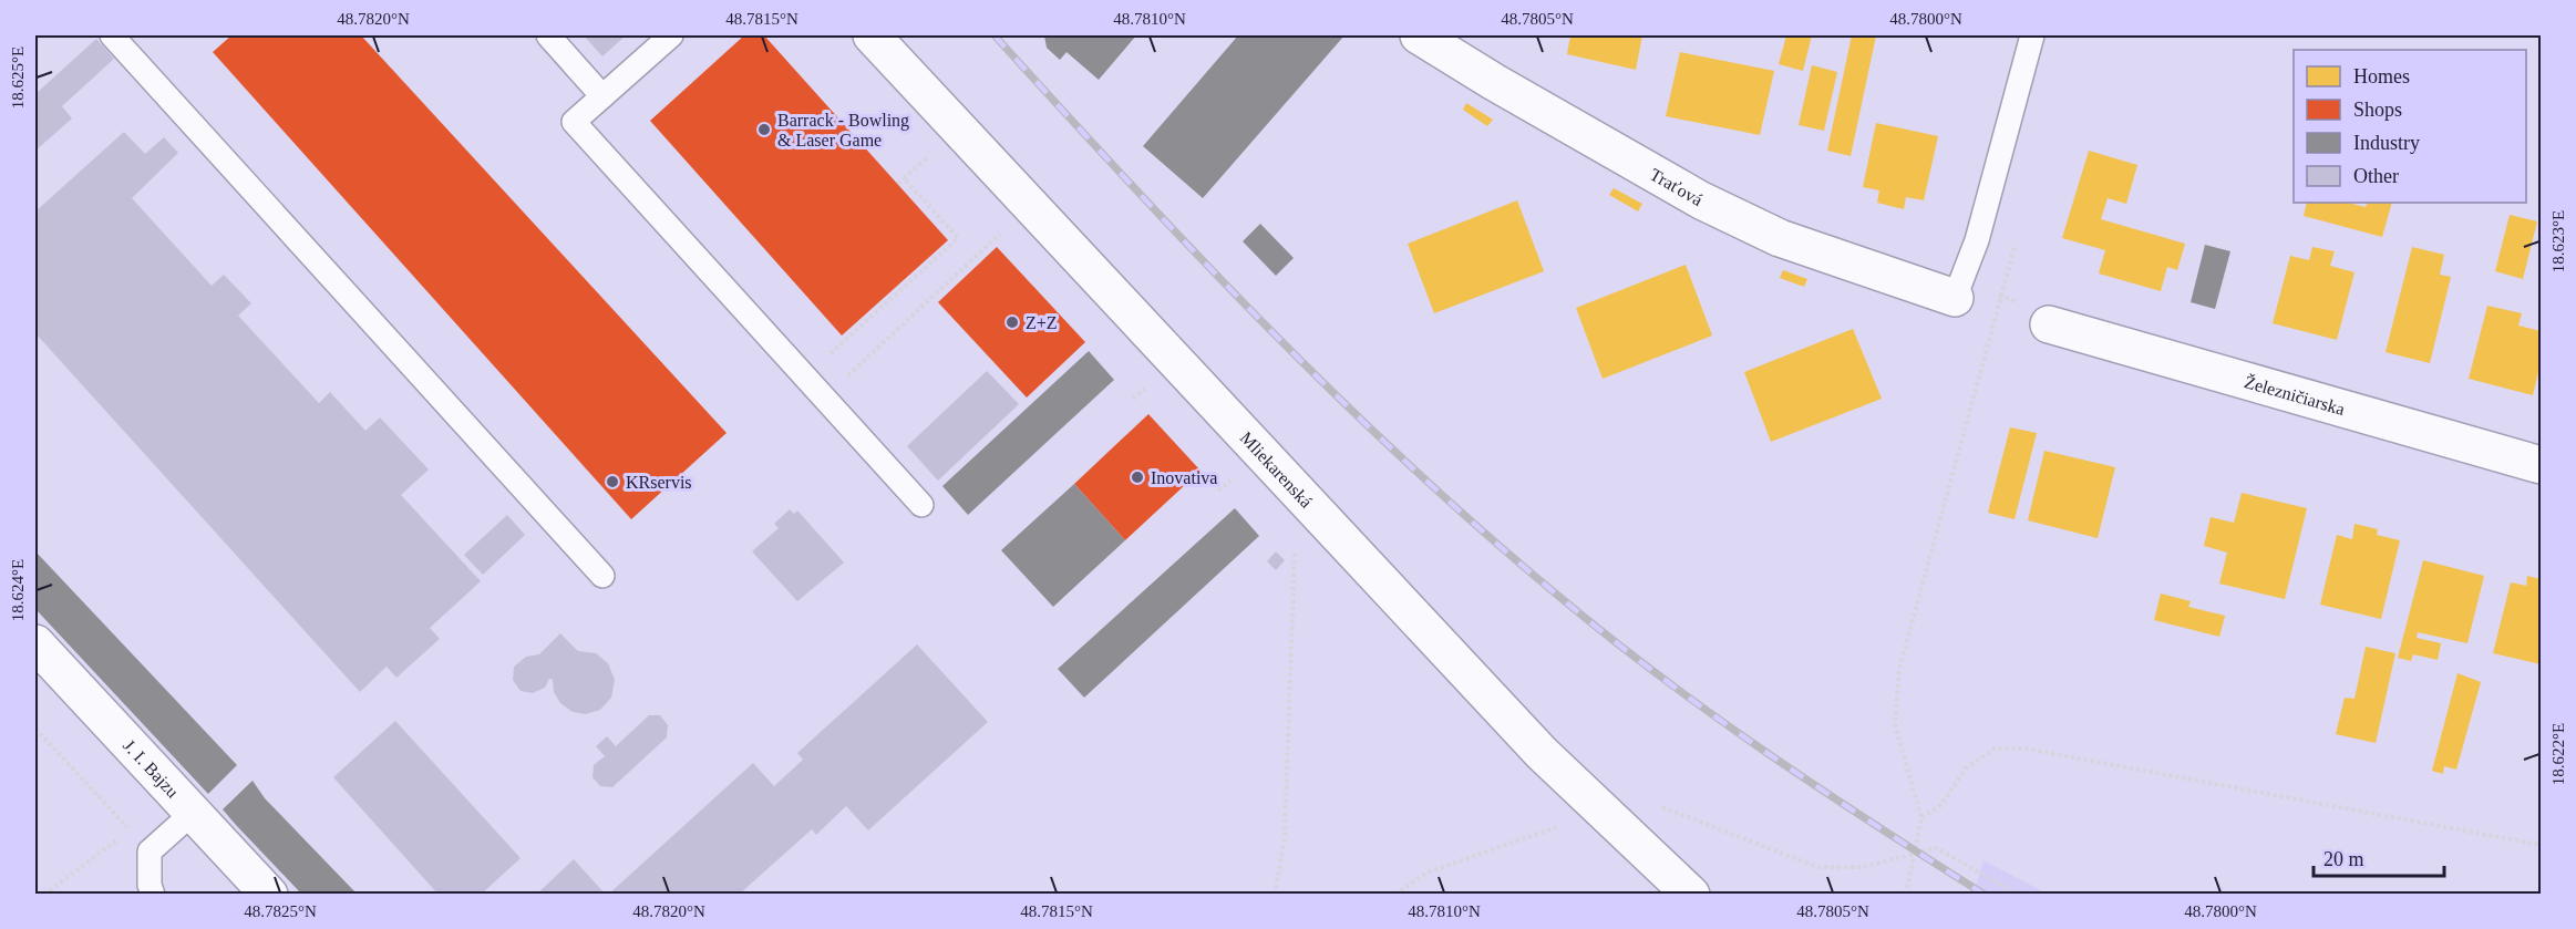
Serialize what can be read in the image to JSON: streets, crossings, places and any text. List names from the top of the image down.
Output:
{
  "streets": {
    "street": [
      "Traťová",
      "Železničiarska",
      "Mliekarenská",
      "J. I. Bajzu"
    ]
  },
  "places": [
    "Barrack - Bowling & Laser Game",
    "Z+Z",
    "Inovativa",
    "KRservis"
  ],
  "legend": [
    "Homes",
    "Shops",
    "Industry",
    "Other"
  ],
  "scale_bar": "20 m",
  "coordinates": [
    "48.7820°N",
    "48.7815°N",
    "48.7810°N",
    "48.7805°N",
    "48.7800°N",
    "18.625°E",
    "18.623°E",
    "18.624°E",
    "18.622°E",
    "48.7825°N"
  ]
}
